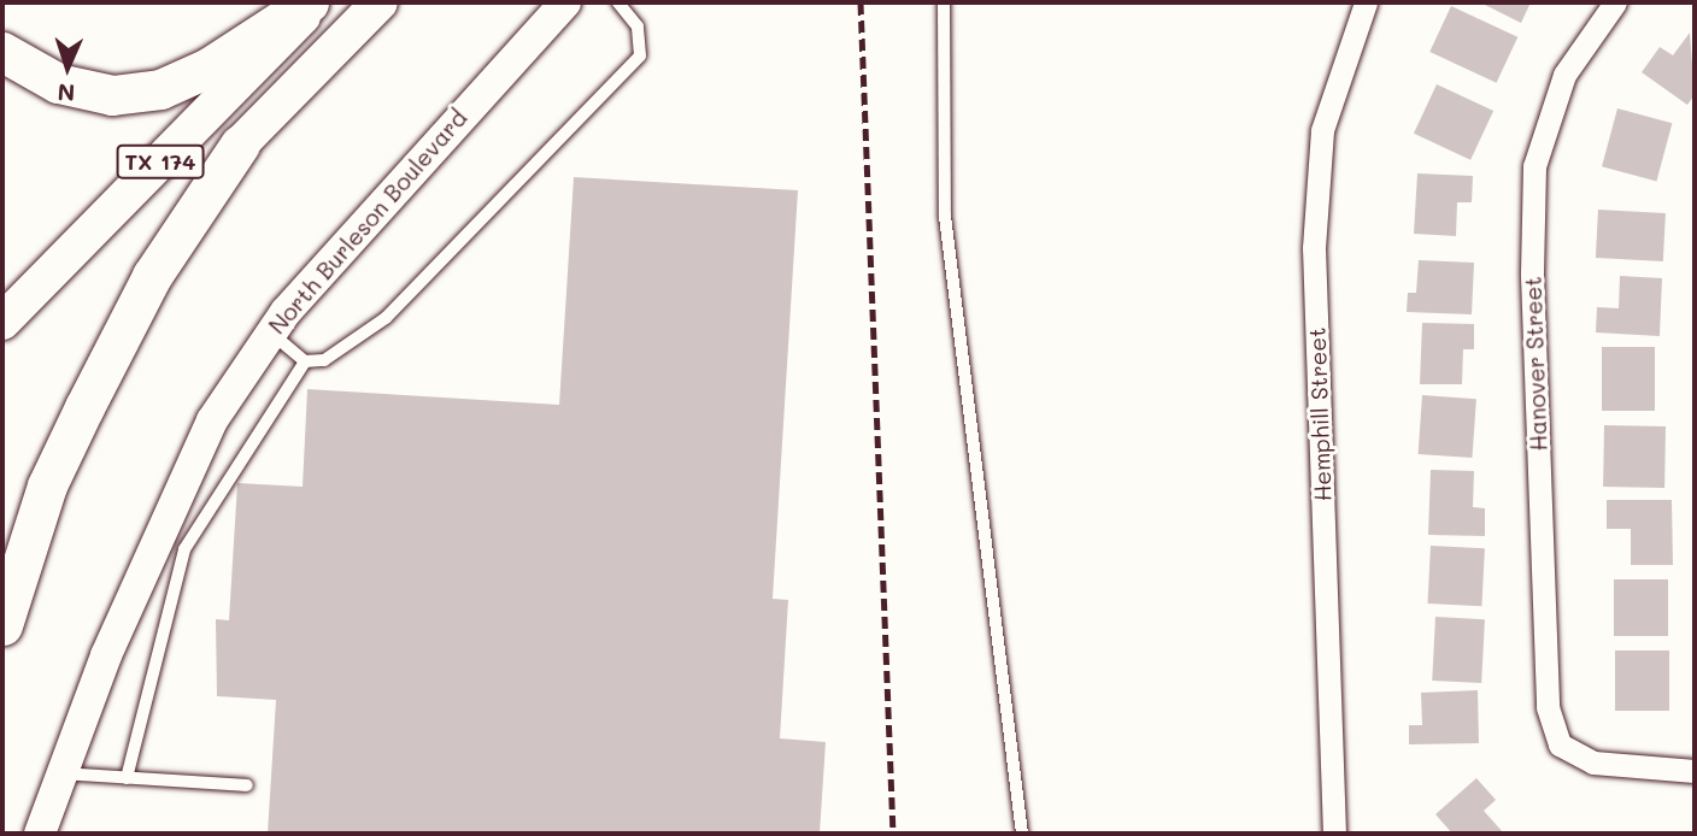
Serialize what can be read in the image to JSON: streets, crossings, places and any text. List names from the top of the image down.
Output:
{
  "streets": {
    "main road": ["TX 174", "North Burleson Boulevard"],
    "street": ["Hanover Street", "Hemphill Street"]
  },
  "north": "bottom"
}
